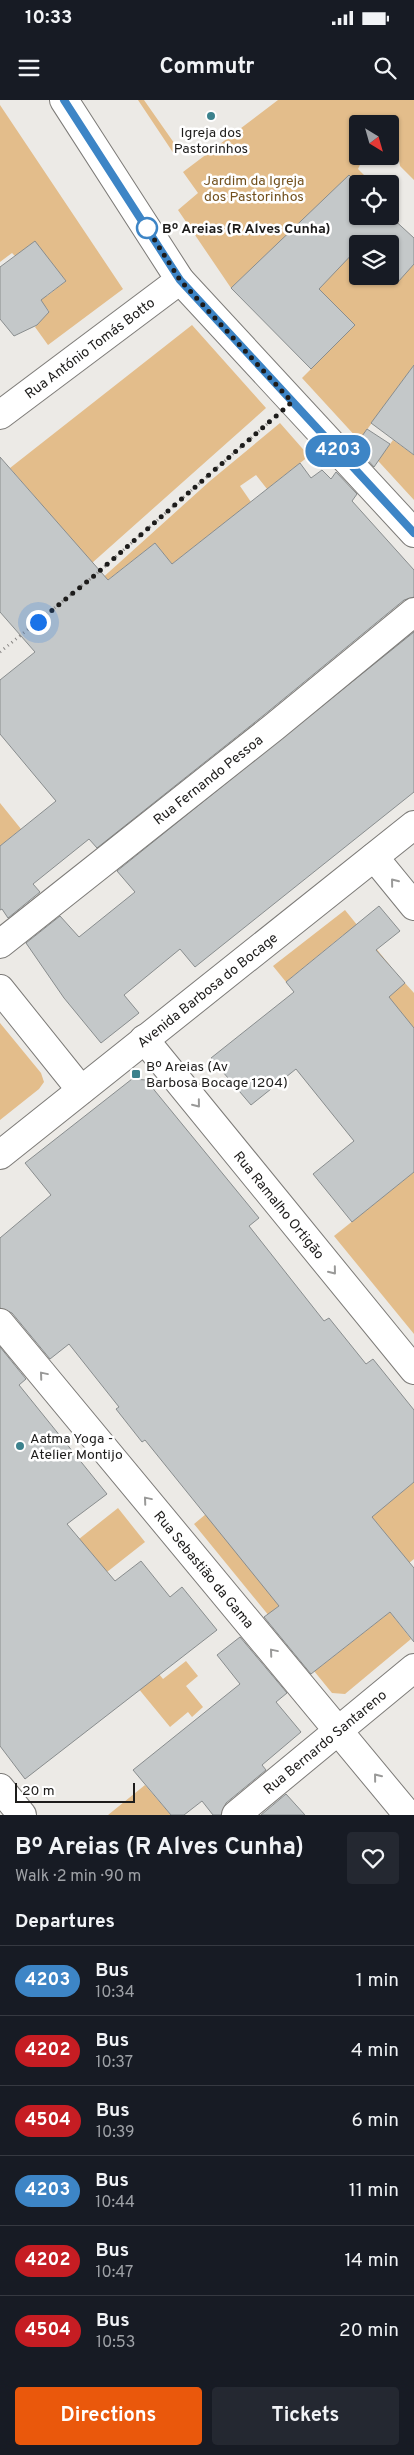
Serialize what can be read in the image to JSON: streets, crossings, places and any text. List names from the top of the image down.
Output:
{
  "streets": {
    "street": [
      "Rua António Tomás Botto",
      "Rua Fernando Pessoa",
      "Avenida Barbosa do Bocage",
      "Rua Ramalho Ortigão",
      "Rua Sebastião da Gama",
      "Rua Bernardo Santareno"
    ]
  },
  "crossings": [
    ["Avenida Barbosa do Bocage", "Rua Ramalho Ortigão"],
    ["Rua Sebastião da Gama", "Rua Bernardo Santareno"]
  ],
  "one_way": ["Rua Ramalho Ortigão", "Rua Sebastião da Gama"],
  "parks": ["Jardim da Igreja dos Pastorinhos"],
  "places": {
    "other": ["Igreja dos Pastorinhos", "Bº Areias (R Alves Cunha)", "Aatma Yoga - Atelier Montijo"],
    "transit": ["Bº Areias (Av Barbosa Bocage 1204)"]
  },
  "lines": ["bus line 4203"],
  "scale_bar": "20 m",
  "north": "bottom right",
  "page": {
    "status": "10:33",
    "header": "Commutr",
    "on_map": "4203",
    "scale": "20 m",
    "heading": [
      ["Bº Areias (R Alves Cunha)", "Walk · 2 min · 90 m"],
      "Departures"
    ],
    "list": [
      {
        "mark": "4203",
        "name": "Bus",
        "note": "10:34",
        "value": "1 min"
      },
      {
        "mark": "4202",
        "name": "Bus",
        "note": "10:37",
        "value": "4 min"
      },
      {
        "mark": "4504",
        "name": "Bus",
        "note": "10:39",
        "value": "6 min"
      },
      {
        "mark": "4203",
        "name": "Bus",
        "note": "10:44",
        "value": "11 min"
      },
      {
        "mark": "4202",
        "name": "Bus",
        "note": "10:47",
        "value": "14 min"
      },
      {
        "mark": "4504",
        "name": "Bus",
        "note": "10:53",
        "value": "20 min"
      }
    ],
    "buttons": ["Directions", "Tickets"]
  }
}
